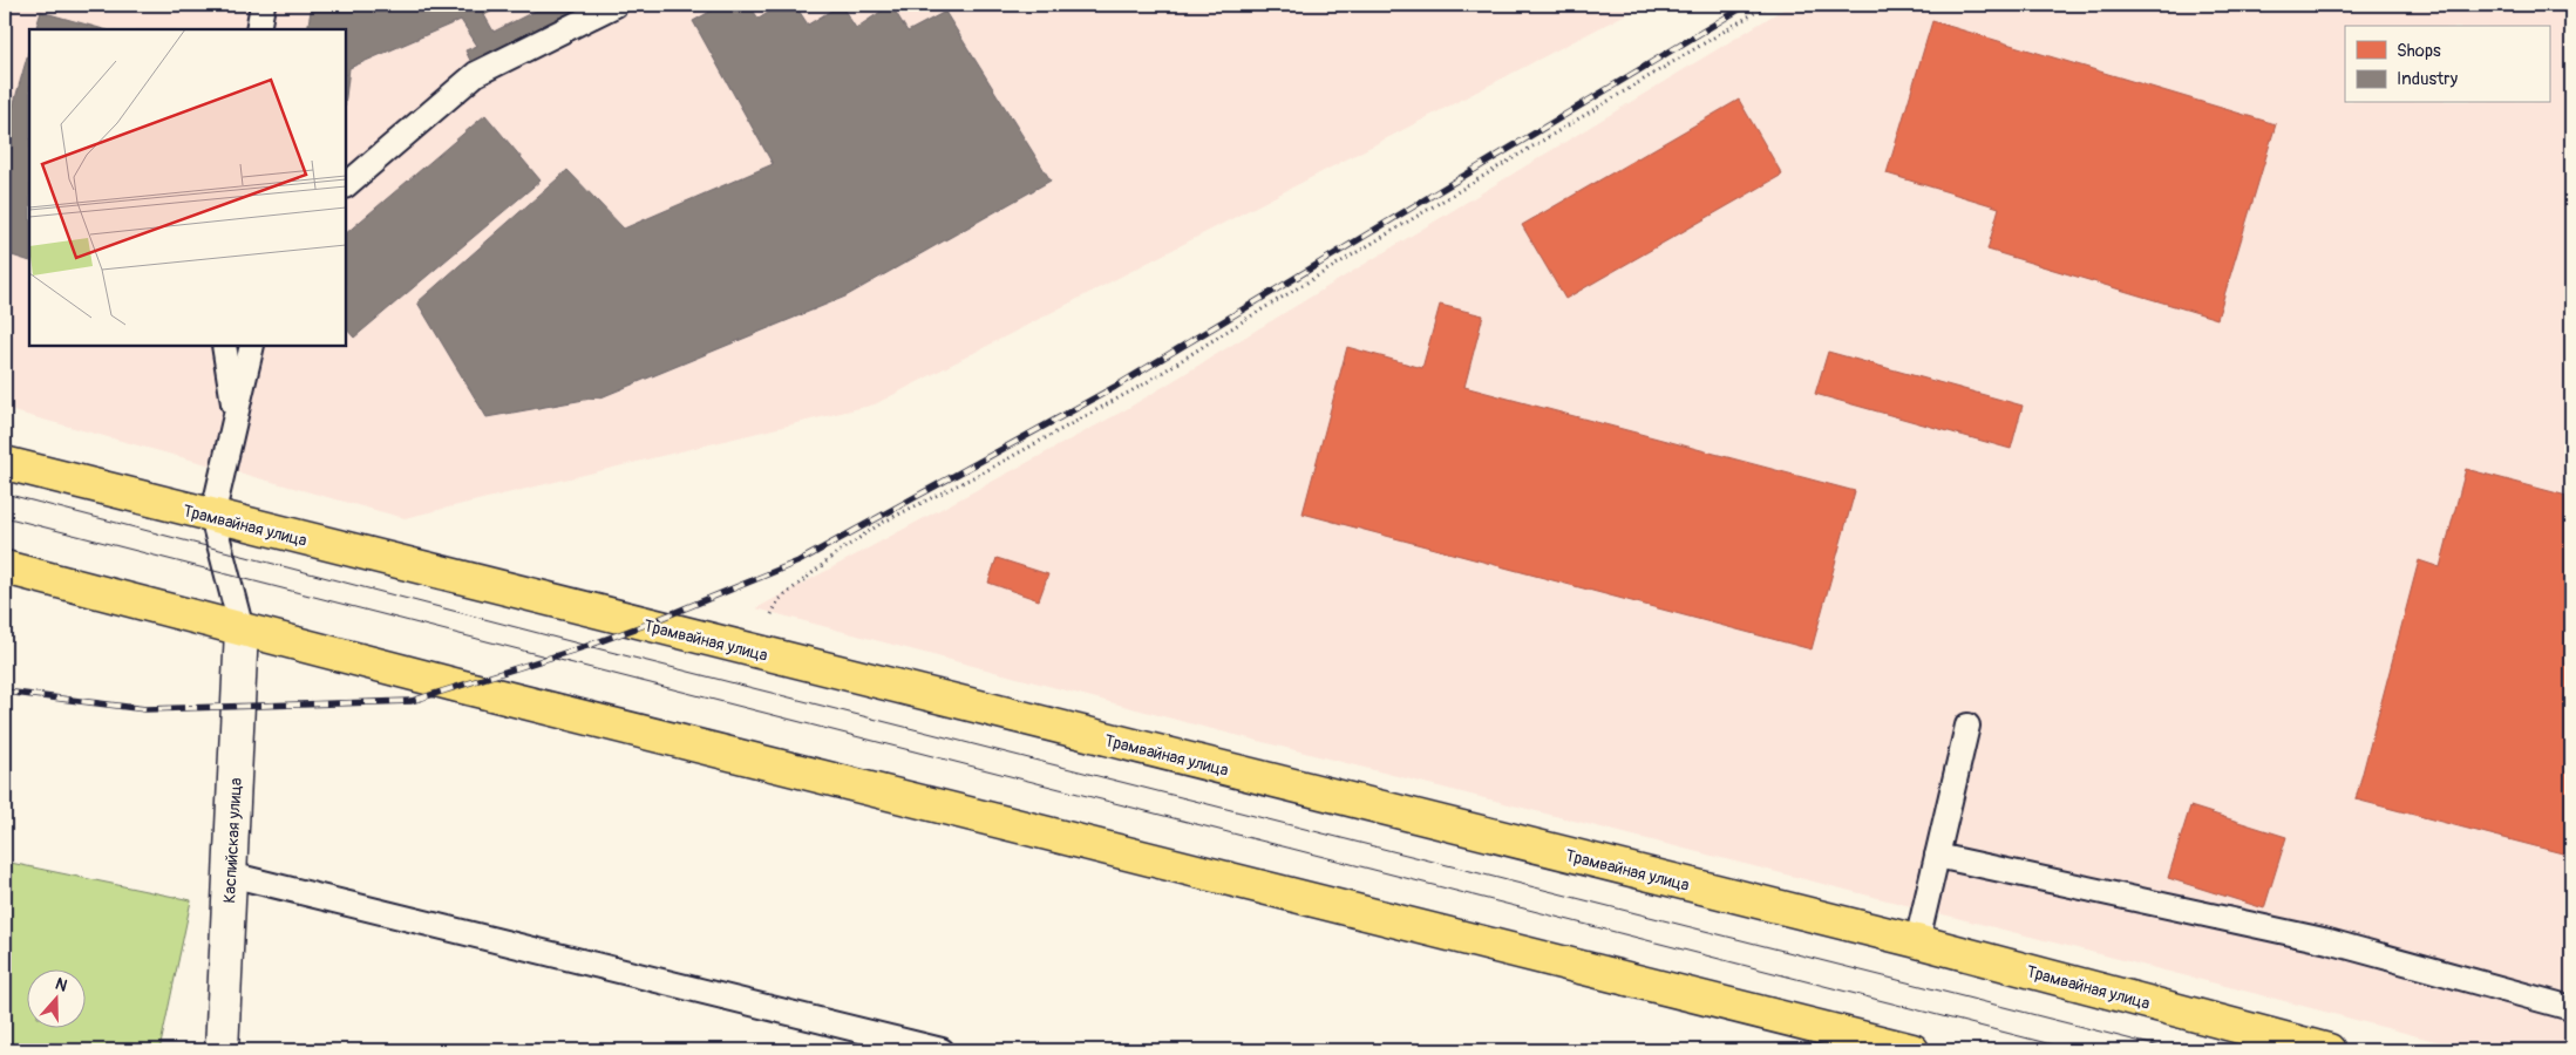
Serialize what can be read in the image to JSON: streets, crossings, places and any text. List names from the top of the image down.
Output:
{
  "streets": {
    "main road": ["Трамвайная улица"],
    "street": ["Каспийская улица"]
  },
  "legend": ["Shops", "Industry"],
  "north": "top"
}
